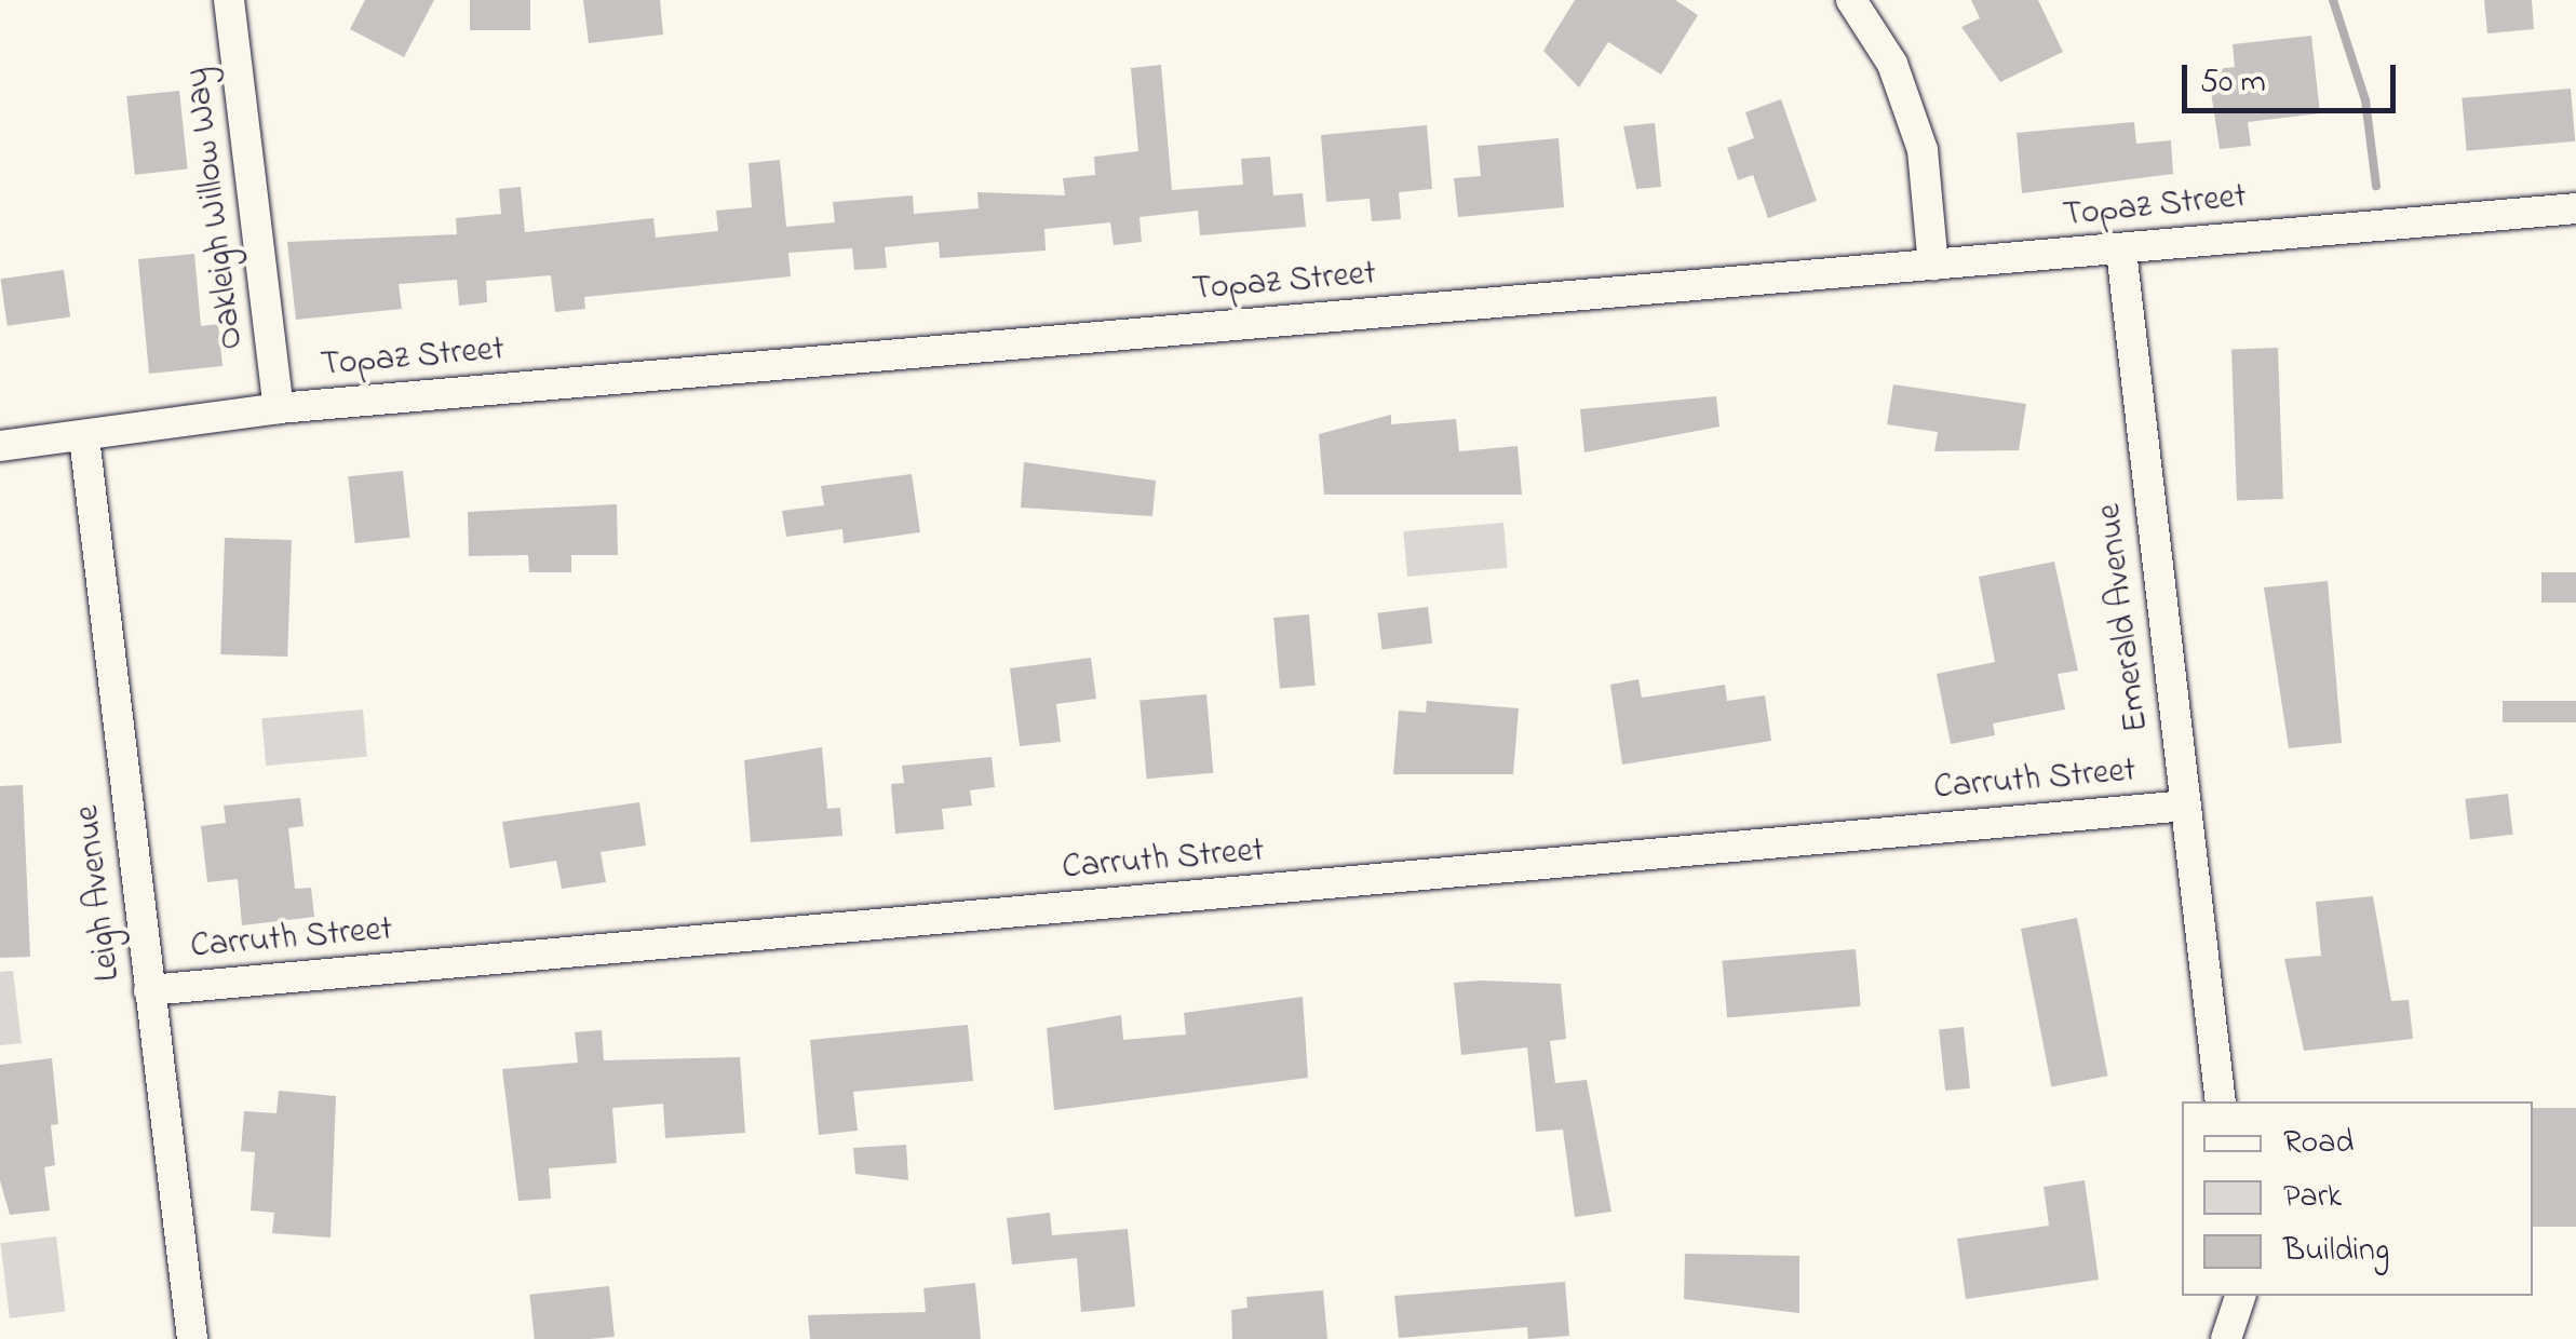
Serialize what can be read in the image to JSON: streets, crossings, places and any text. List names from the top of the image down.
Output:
{
  "streets": {
    "street": [
      "Topaz Street",
      "Oakleigh Willow Way",
      "Emerald Avenue",
      "Carruth Street",
      "Leigh Avenue"
    ]
  },
  "crossings": [
    ["Topaz Street", "Oakleigh Willow Way"],
    ["Topaz Street", "Emerald Avenue"],
    ["Topaz Street", "Leigh Avenue"],
    ["Emerald Avenue", "Carruth Street"],
    ["Carruth Street", "Leigh Avenue"]
  ],
  "legend": ["Road", "Park", "Building"],
  "scale_bar": "50 m"
}
